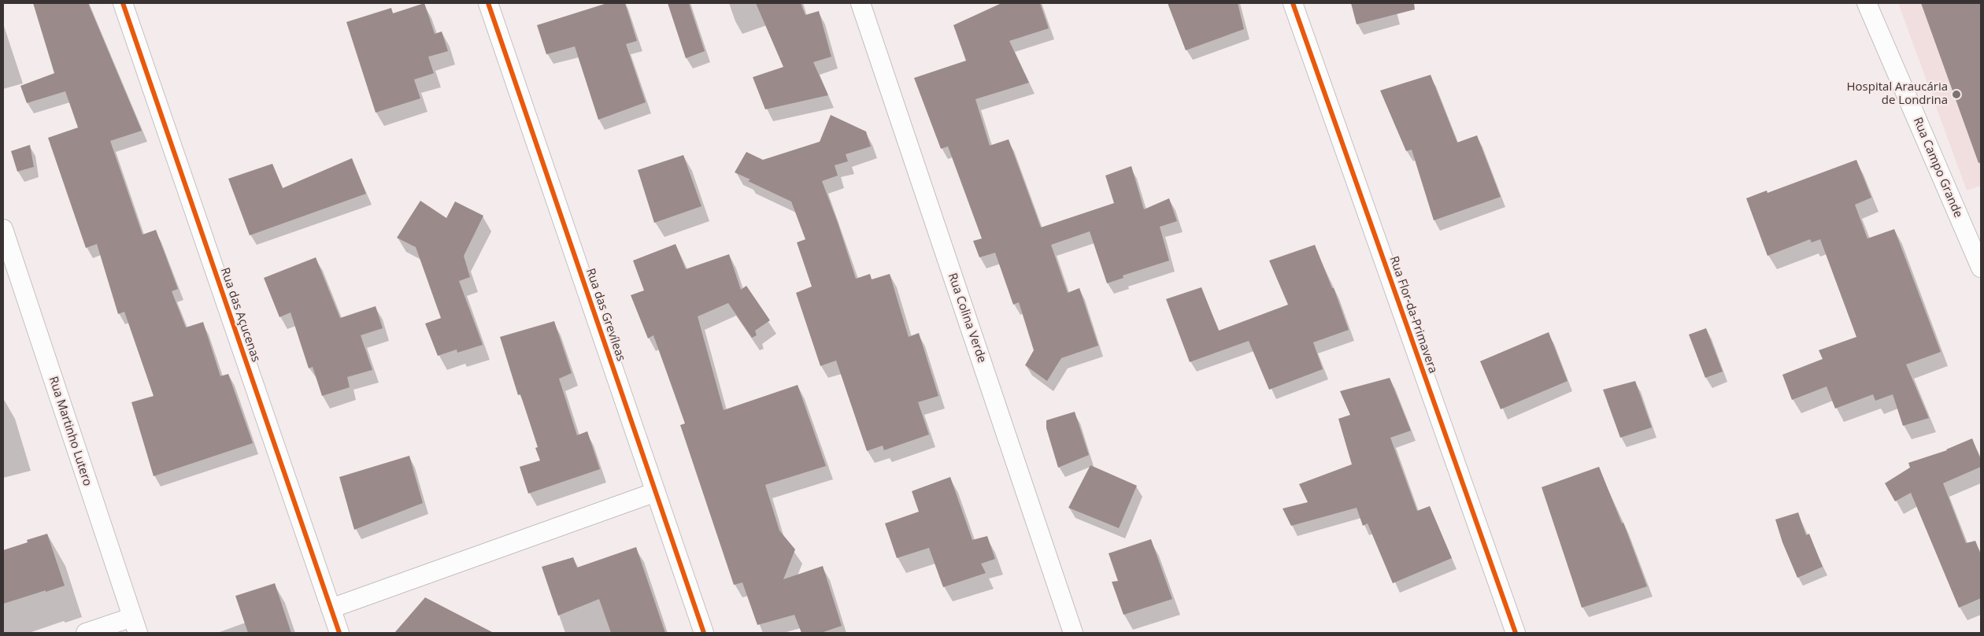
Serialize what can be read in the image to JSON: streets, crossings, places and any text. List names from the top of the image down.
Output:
{
  "streets": {
    "street": [
      "Rua Campo Grande",
      "Rua das Açucenas",
      "Rua das Grevíleas",
      "Rua Flor-da-Primavera",
      "Rua Colina Verde",
      "Rua Martinho Lutero"
    ]
  },
  "places": ["Hospital Araucária de Londrina"]
}
